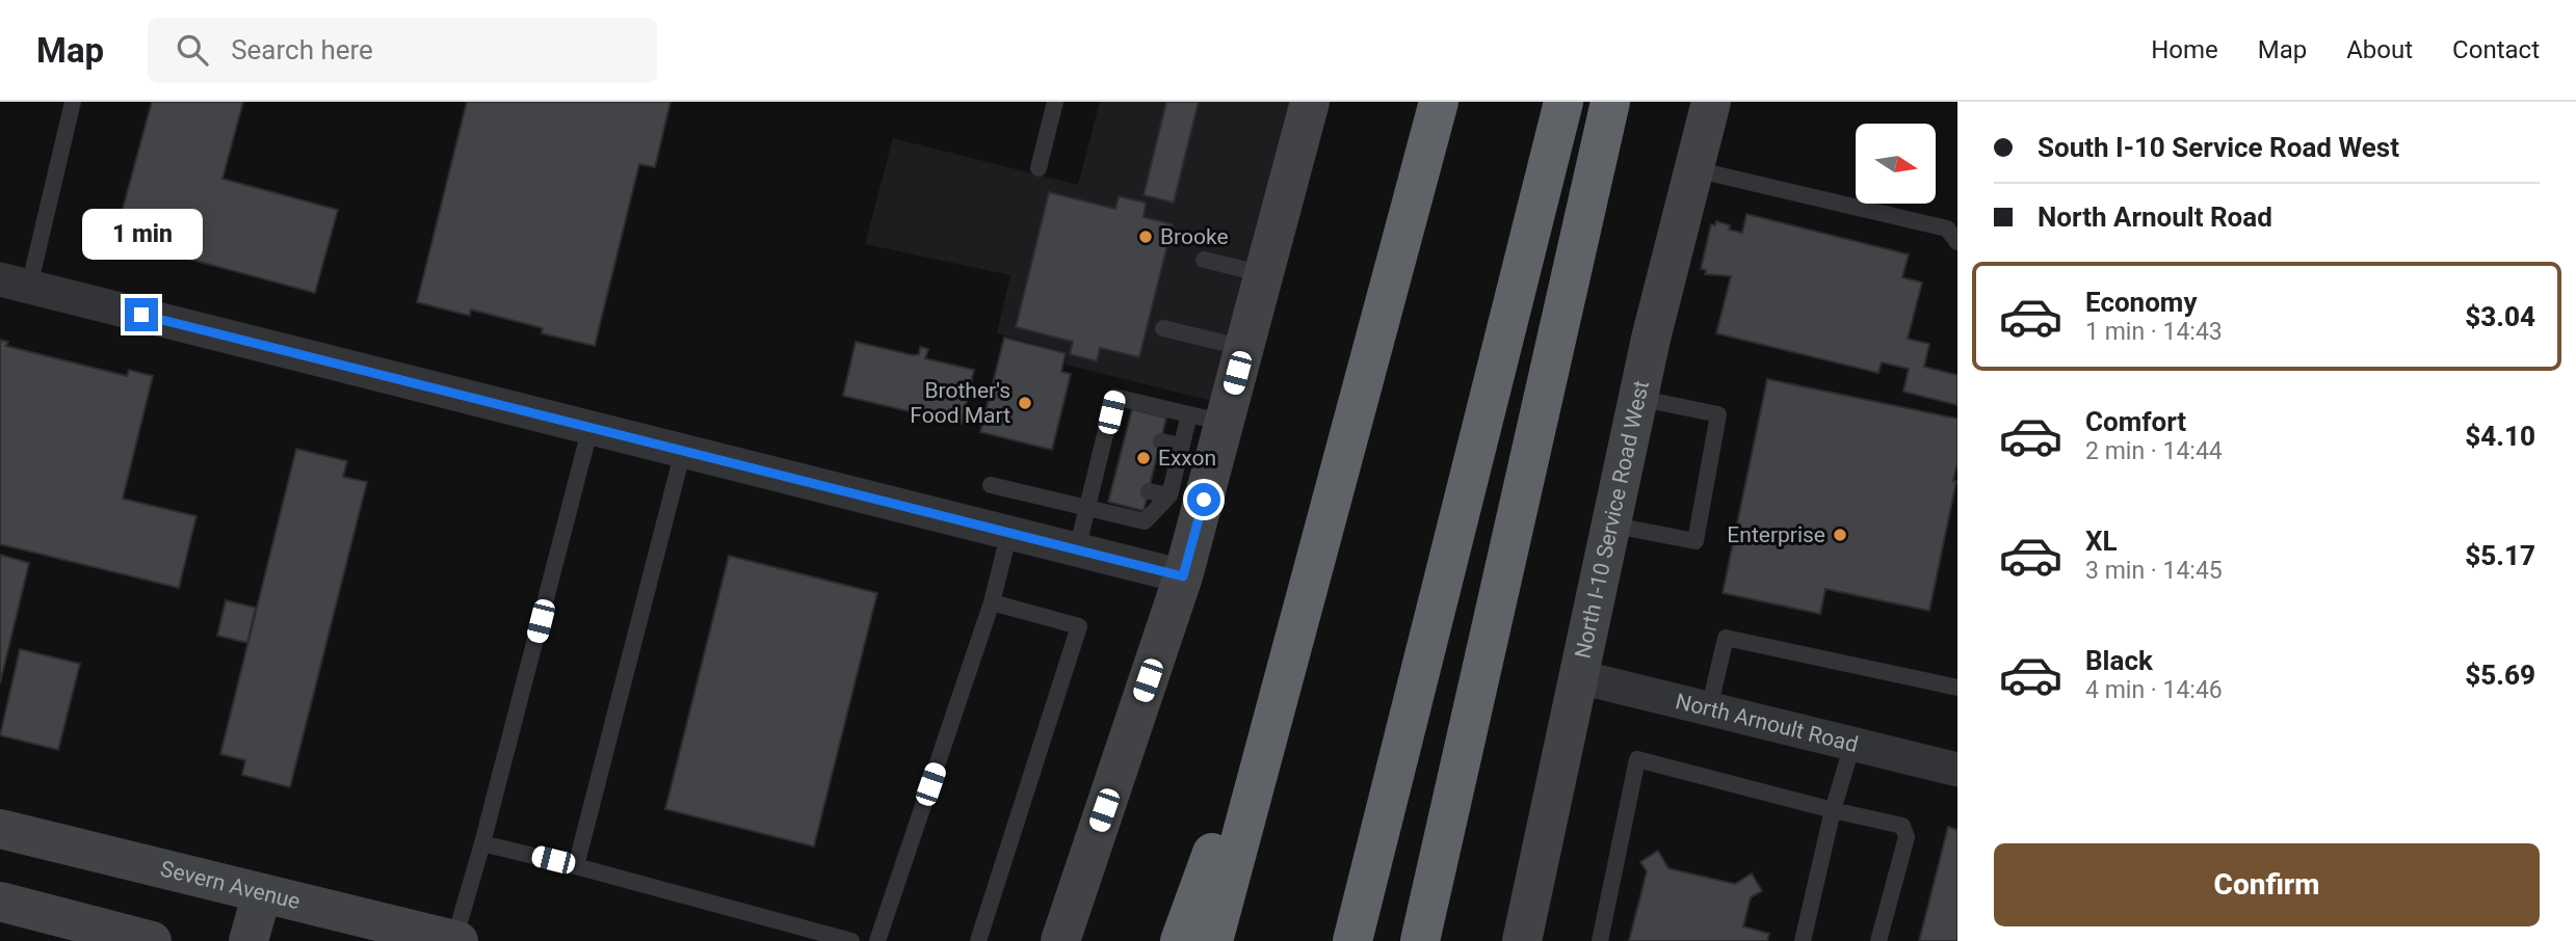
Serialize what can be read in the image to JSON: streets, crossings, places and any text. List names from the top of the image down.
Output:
{
  "streets": {
    "street": ["North I-10 Service Road West", "North Arnoult Road", "Severn Avenue"]
  },
  "crossings": [
    ["North I-10 Service Road West", "North Arnoult Road"]
  ],
  "places": [
    "Brooke",
    "Brother's Food Mart",
    "Exxon",
    "Enterprise"
  ],
  "north": "right",
  "page": {
    "header": "Map",
    "search": "Search here",
    "nav": [
      "Home",
      "Map",
      "About",
      "Contact"
    ],
    "banner": ["South I-10 Service Road West", "North Arnoult Road"],
    "bubble": "1 min",
    "list": [
      {
        "name": "Economy",
        "note": "1 min · 14:43",
        "value": "$3.04"
      },
      {
        "name": "Comfort",
        "note": "2 min · 14:44",
        "value": "$4.10"
      },
      {
        "name": "XL",
        "note": "3 min · 14:45",
        "value": "$5.17"
      },
      {
        "name": "Black",
        "note": "4 min · 14:46",
        "value": "$5.69"
      }
    ],
    "buttons": "Confirm"
  }
}
